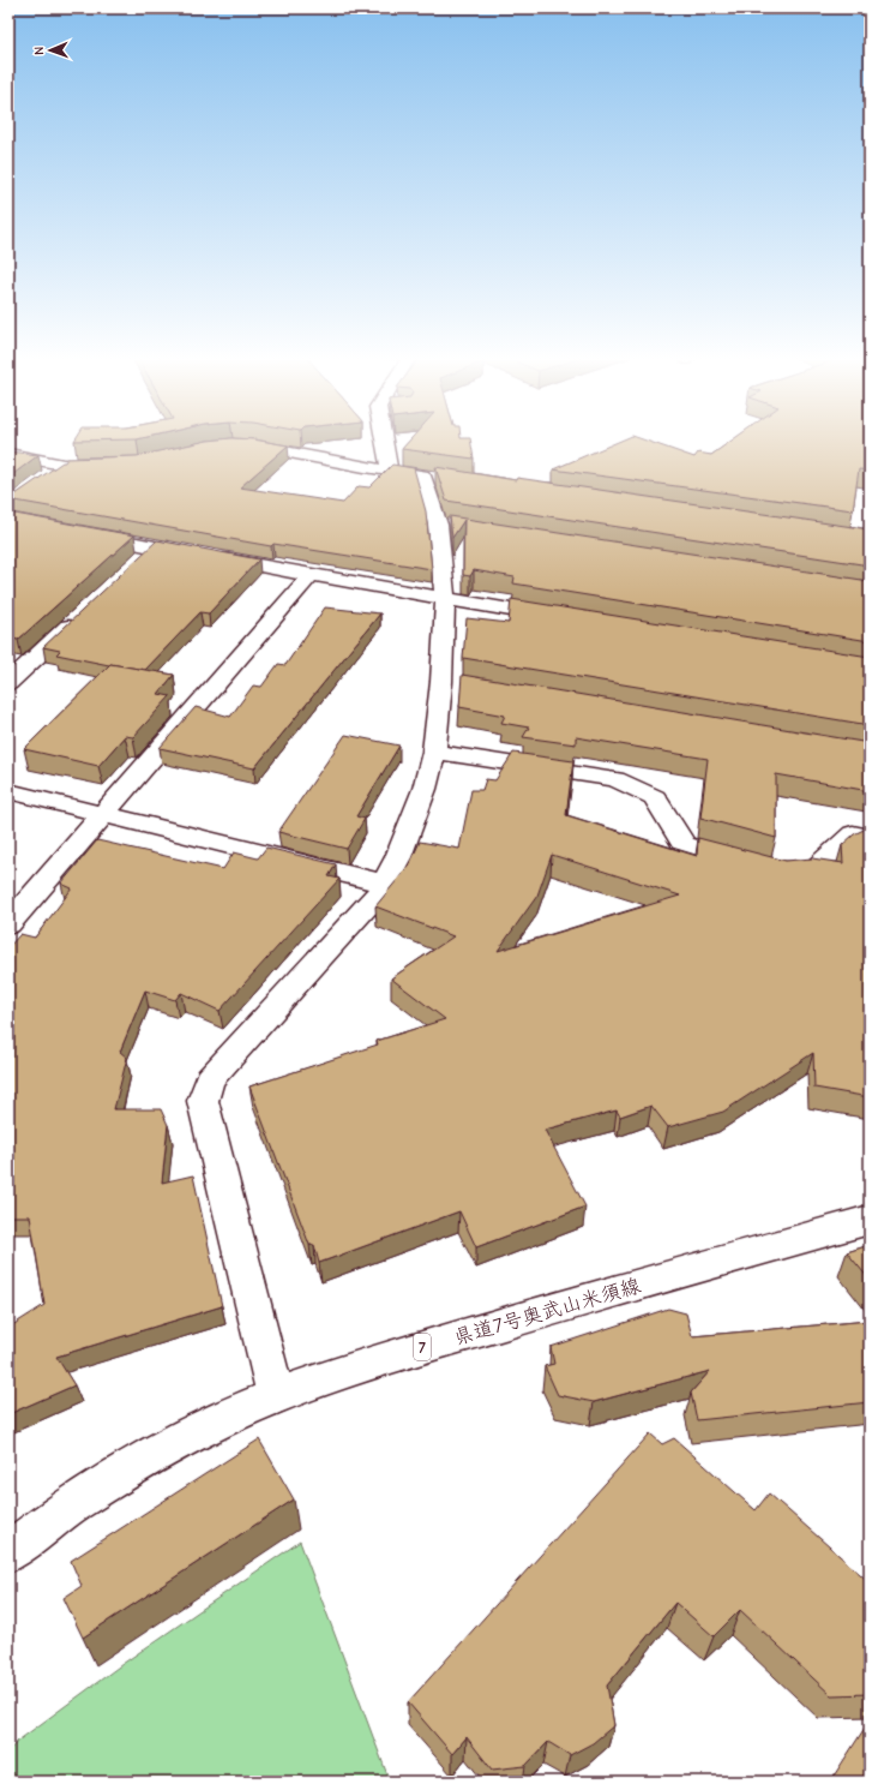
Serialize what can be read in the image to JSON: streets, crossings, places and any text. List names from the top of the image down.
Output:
{
  "streets": {
    "street": ["県道7号奥武山米須線", "7"]
  },
  "north": "left"
}
